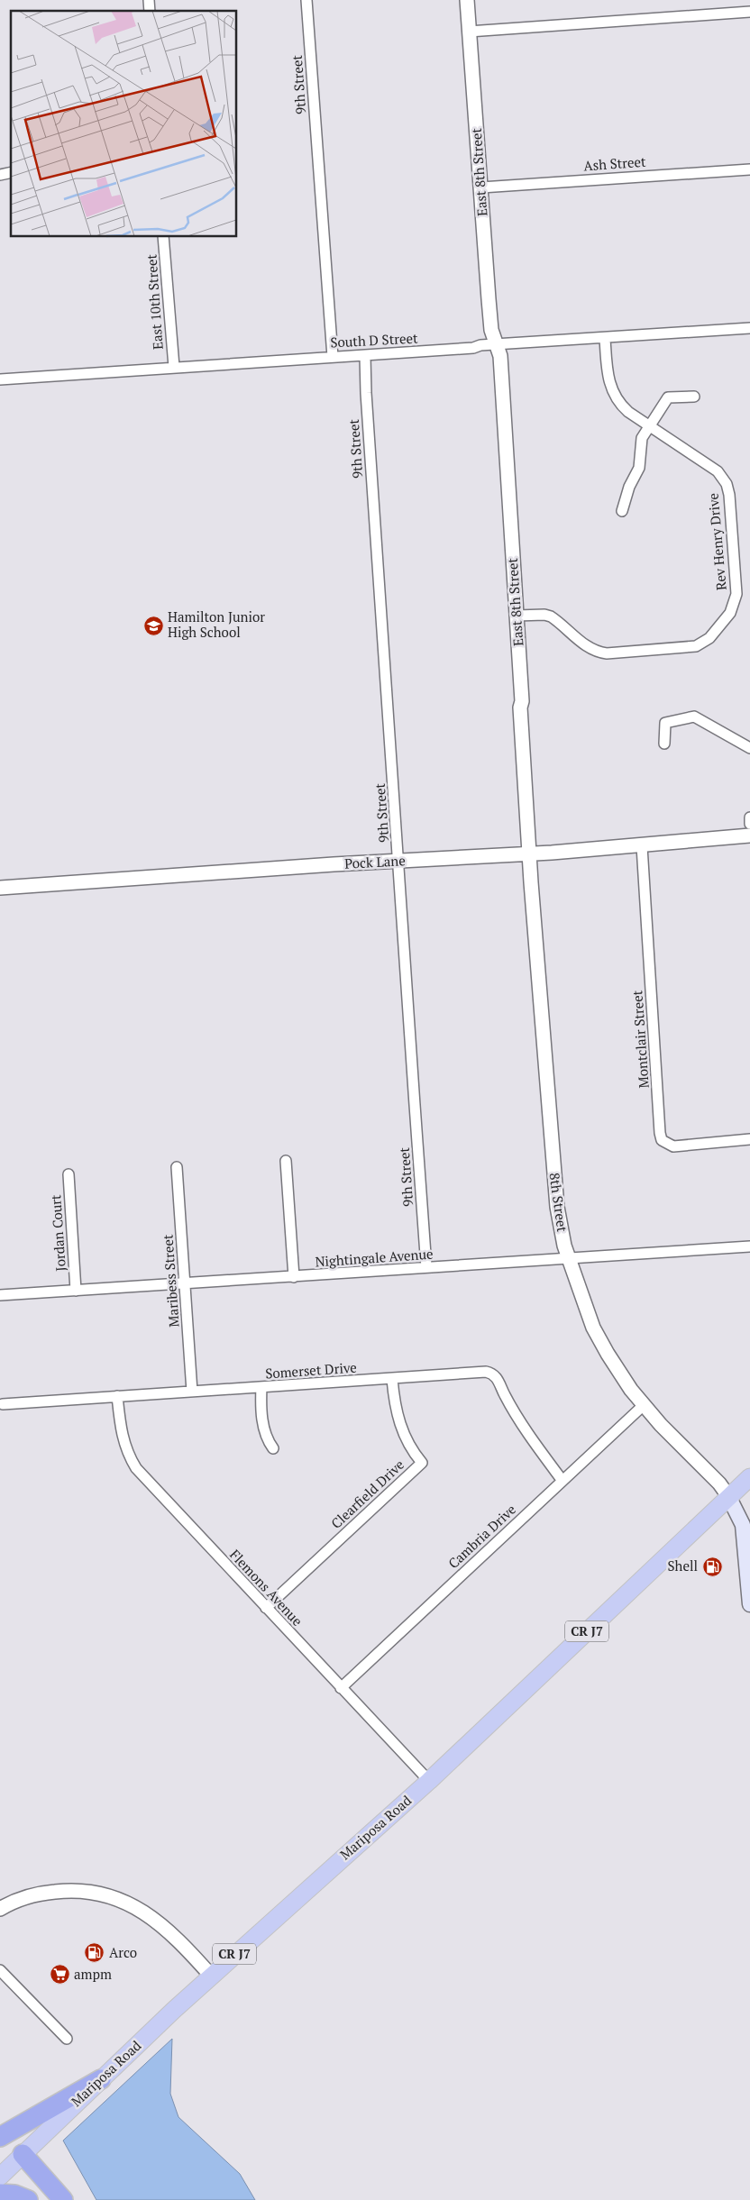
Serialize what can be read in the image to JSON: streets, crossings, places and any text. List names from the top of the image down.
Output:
{
  "streets": {
    "main road": ["CR J7", "Mariposa Road"],
    "street": [
      "9th Street",
      "Ash Street",
      "East 8th Street",
      "East 10th Street",
      "South D Street",
      "Rev Henry Drive",
      "Pock Lane",
      "Montclair Street",
      "8th Street",
      "Jordan Court",
      "Nightingale Avenue",
      "Maribess Street",
      "Somerset Drive",
      "Clearfield Drive",
      "Cambria Drive",
      "Flemons Avenue"
    ]
  },
  "crossings": [
    ["9th Street", "South D Street"],
    ["9th Street", "Pock Lane"],
    ["9th Street", "Nightingale Avenue"],
    ["Ash Street", "East 8th Street"],
    ["East 8th Street", "South D Street"],
    ["East 8th Street", "Rev Henry Drive"],
    ["East 8th Street", "Pock Lane"],
    ["East 8th Street", "8th Street"],
    ["East 10th Street", "South D Street"],
    ["South D Street", "Rev Henry Drive"],
    ["Pock Lane", "Montclair Street"],
    ["Pock Lane", "8th Street"],
    ["8th Street", "Nightingale Avenue"],
    ["8th Street", "Cambria Drive"],
    ["8th Street", "Mariposa Road"],
    ["Jordan Court", "Nightingale Avenue"],
    ["Nightingale Avenue", "Maribess Street"],
    ["Maribess Street", "Somerset Drive"],
    ["Somerset Drive", "Clearfield Drive"],
    ["Somerset Drive", "Cambria Drive"],
    ["Somerset Drive", "Flemons Avenue"],
    ["Clearfield Drive", "Flemons Avenue"],
    ["Cambria Drive", "Flemons Avenue"],
    ["Flemons Avenue", "Mariposa Road"]
  ],
  "places": {
    "school or university": ["Hamilton Junior High School"],
    "fuel station": ["Shell", "Arco"],
    "supermarket": ["ampm"]
  }
}
